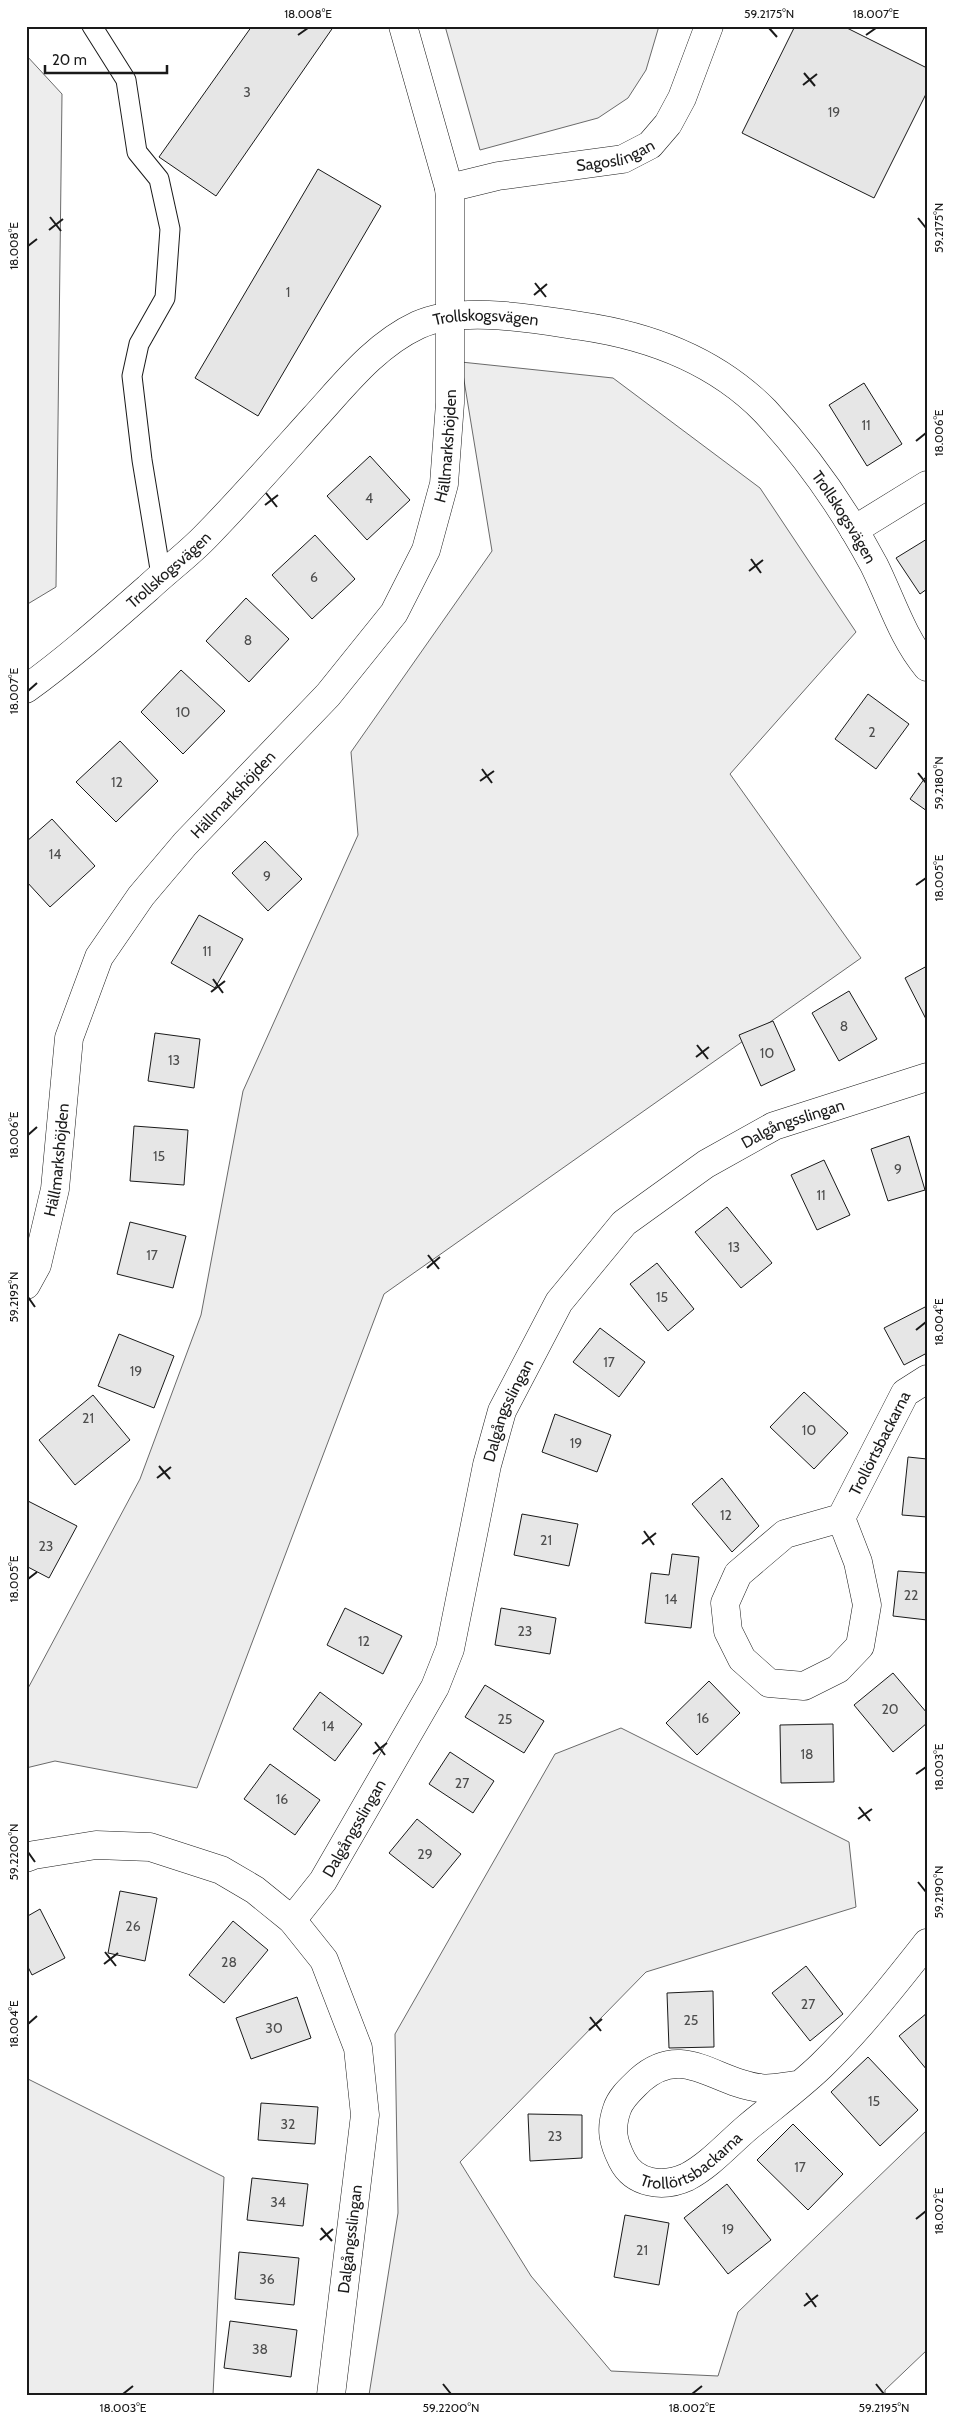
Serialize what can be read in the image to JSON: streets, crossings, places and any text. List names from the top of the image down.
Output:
{
  "streets": {
    "street": [
      "Sagoslingan",
      "Trollskogsvägen",
      "Hällmarkshöjden",
      "Dalgångsslingan",
      "Trollörtsbackarna"
    ]
  },
  "crossings": [
    ["Trollskogsvägen", "Hällmarkshöjden"]
  ],
  "house_numbers": [
    "3",
    "19",
    "1",
    "11",
    "4",
    "6",
    "8",
    "10",
    "2",
    "12",
    "14",
    "9",
    "11",
    "8",
    "10",
    "13",
    "15",
    "9",
    "11",
    "13",
    "17",
    "15",
    "17",
    "19",
    "21",
    "10",
    "19",
    "12",
    "21",
    "23",
    "22",
    "14",
    "23",
    "12",
    "20",
    "16",
    "25",
    "14",
    "18",
    "27",
    "16",
    "29",
    "26",
    "28",
    "27",
    "25",
    "30",
    "15",
    "32",
    "23",
    "17",
    "34",
    "19",
    "21",
    "36",
    "38"
  ],
  "scale_bar": "20 m",
  "coordinates": [
    "18.008°E",
    "59.2175°N",
    "18.007°E",
    "18.006°E",
    "59.2180°N",
    "18.005°E",
    "59.2195°N",
    "18.004°E",
    "18.003°E",
    "59.2200°N",
    "59.2190°N",
    "18.002°E"
  ]
}
